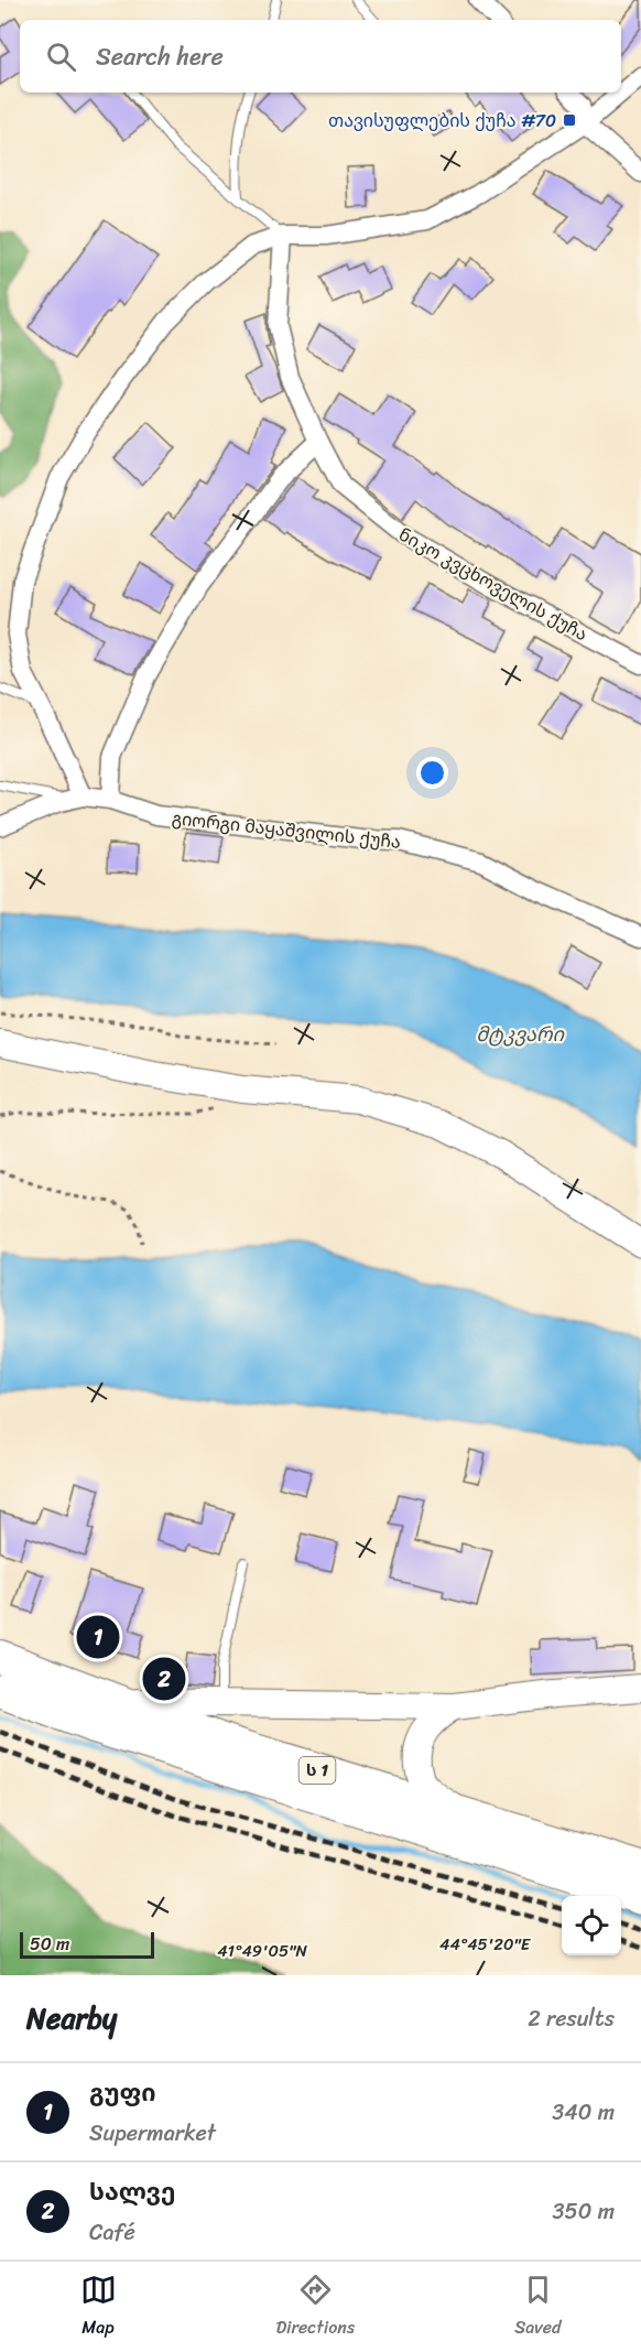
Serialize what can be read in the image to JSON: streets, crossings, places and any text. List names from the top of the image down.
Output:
{
  "streets": {
    "highway": ["ს 1"],
    "street": ["ნიკო კვცხოველის ქუჩა", "გიორგი მაყაშვილის ქუჩა"]
  },
  "water": ["მტკვარი"],
  "places": {
    "transit": ["თავისუფლების ქუჩა #70"]
  },
  "scale_bar": "50 m",
  "page": {
    "search": "Search here",
    "pins": ["1", "2"],
    "scale": "50 m",
    "heading": ["Nearby", "2 results"],
    "list": [
      {
        "mark": "1",
        "name": "გუფი",
        "note": "Supermarket",
        "value": "340 m"
      },
      {
        "mark": "2",
        "name": "სალვე",
        "note": "Café",
        "value": "350 m"
      }
    ],
    "nav": ["Map", "Directions", "Saved"]
  },
  "coordinates": ["44°45'20\"E", "41°49'05\"N"]
}
